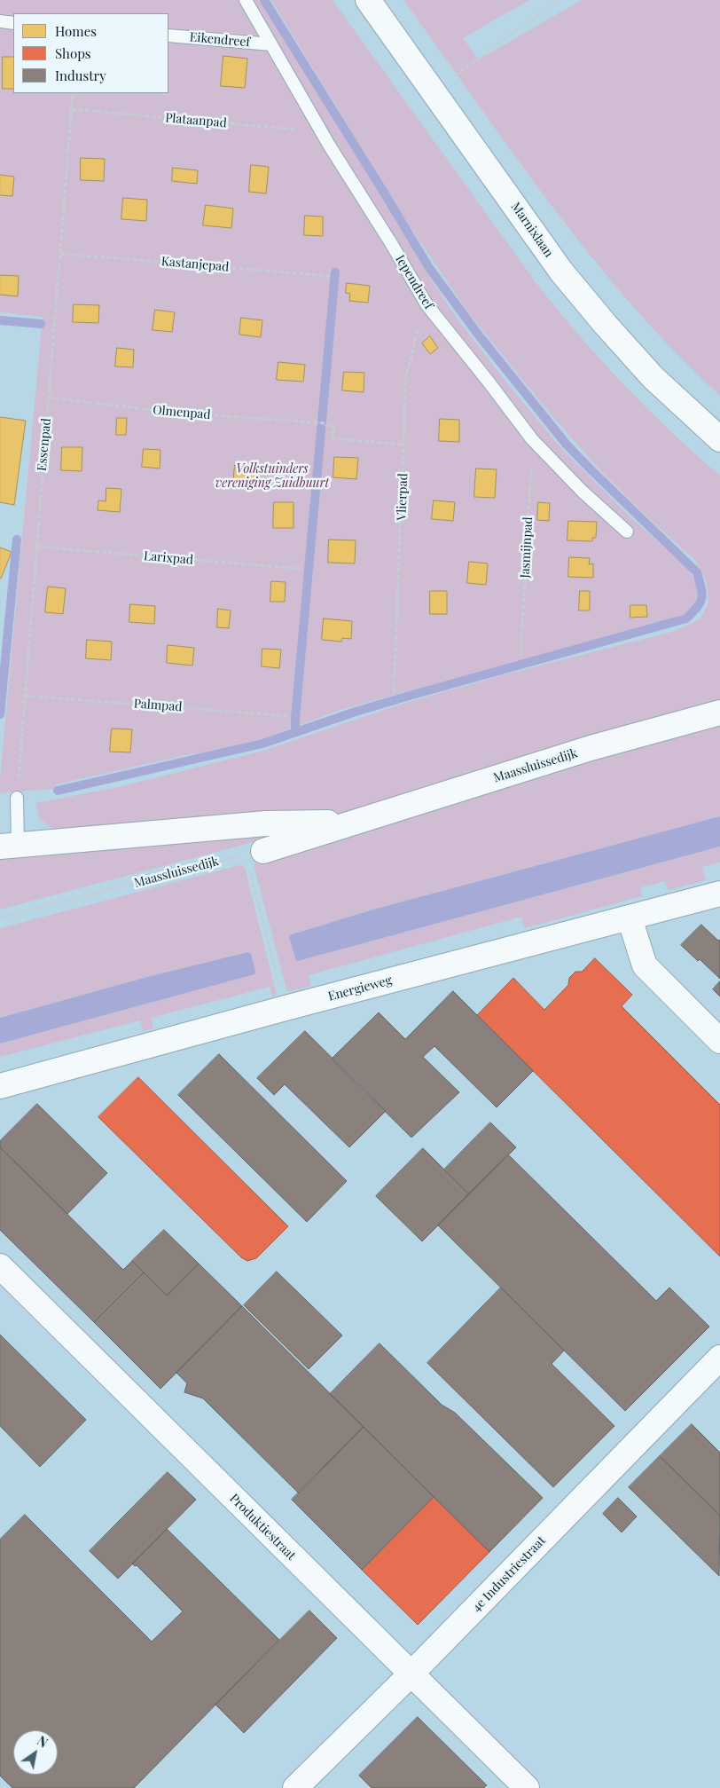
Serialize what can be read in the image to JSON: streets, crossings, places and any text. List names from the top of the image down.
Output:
{
  "streets": {
    "street": [
      "Marnixlaan",
      "Maassluissedijk",
      "Energieweg",
      "Produktiestraat",
      "4e Industriestraat"
    ],
    "lane": ["Eikendreef", "Iependreef"],
    "path": [
      "Plataanpad",
      "Kastanjepad",
      "Olmenpad",
      "Essenpad",
      "Vlierpad",
      "Jasmijnpad",
      "Larixpad",
      "Palmpad"
    ]
  },
  "crossings": [
    ["Eikendreef", "Iependreef"],
    ["Plataanpad", "Iependreef"],
    ["Plataanpad", "Essenpad"],
    ["Kastanjepad", "Essenpad"],
    ["Iependreef", "Vlierpad"],
    ["Iependreef", "Jasmijnpad"],
    ["Olmenpad", "Essenpad"],
    ["Olmenpad", "Vlierpad"],
    ["Essenpad", "Larixpad"],
    ["Essenpad", "Palmpad"],
    ["Produktiestraat", "4e Industriestraat"]
  ],
  "parks": ["Volkstuinders vereniging Zuidbuurt"],
  "legend": ["Homes", "Shops", "Industry"],
  "north": "top right"
}
